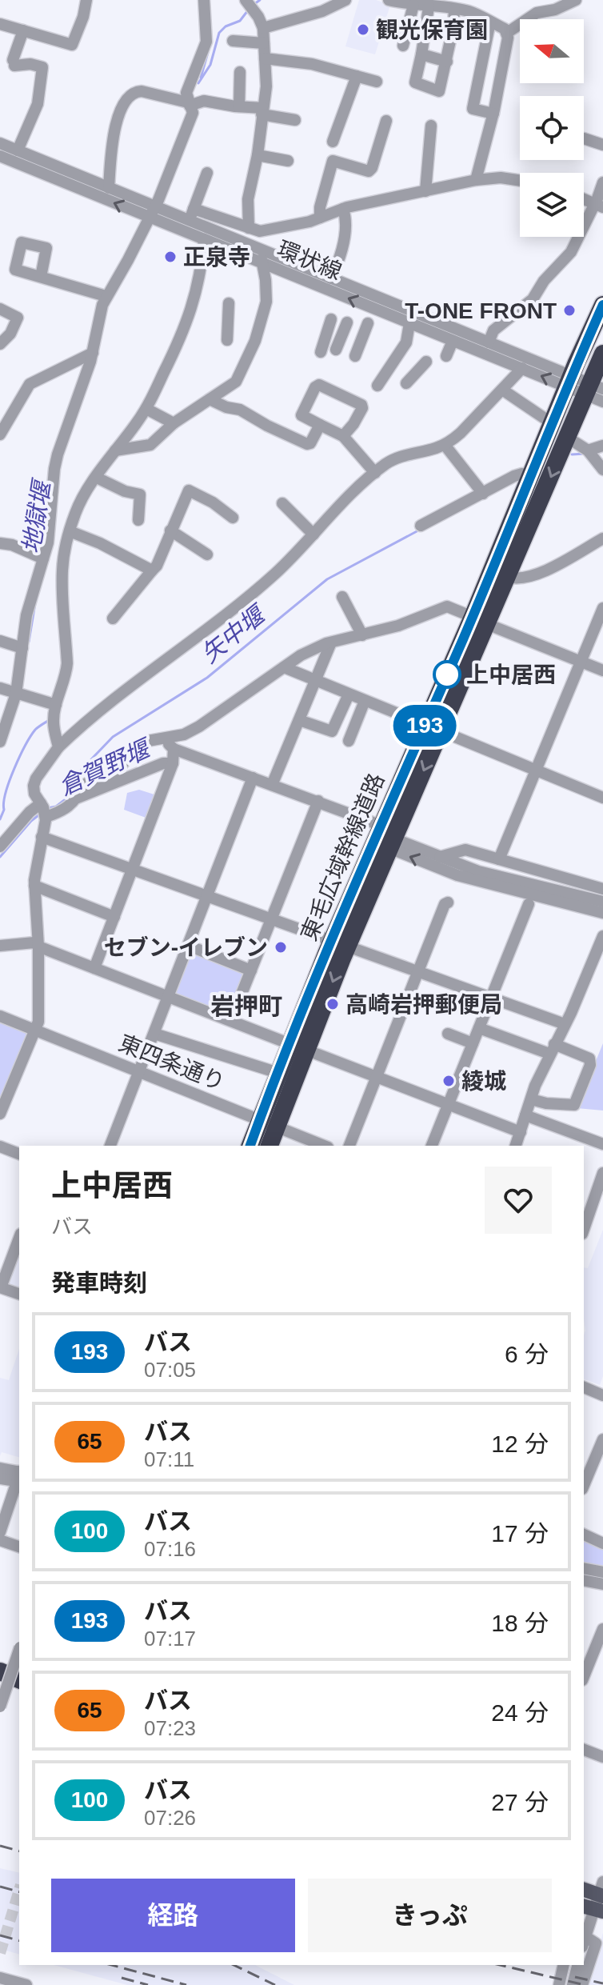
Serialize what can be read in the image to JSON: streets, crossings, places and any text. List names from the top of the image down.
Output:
{
  "streets": {
    "highway": ["東毛広域幹線道路"],
    "street": ["環状線", "東四条通り"]
  },
  "crossings": [
    ["環状線", "東毛広域幹線道路"],
    ["東毛広域幹線道路", "東四条通り"]
  ],
  "districts": ["岩押町"],
  "water": ["地獄堰", "矢中堰", "倉賀野堰"],
  "places": [
    "観光保育園",
    "正泉寺",
    "T-ONE FRONT",
    "上中居西",
    "セブン-イレブン",
    "高崎岩押郵便局",
    "綾城"
  ],
  "lines": ["bus line 193"],
  "north": "left",
  "page": {
    "on_map": "193",
    "heading": [
      ["上中居西", "バス"],
      "発車時刻"
    ],
    "list": [
      {
        "mark": "193",
        "name": "バス",
        "note": "07:05",
        "value": "6 分"
      },
      {
        "mark": "65",
        "name": "バス",
        "note": "07:11",
        "value": "12 分"
      },
      {
        "mark": "100",
        "name": "バス",
        "note": "07:16",
        "value": "17 分"
      },
      {
        "mark": "193",
        "name": "バス",
        "note": "07:17",
        "value": "18 分"
      },
      {
        "mark": "65",
        "name": "バス",
        "note": "07:23",
        "value": "24 分"
      },
      {
        "mark": "100",
        "name": "バス",
        "note": "07:26",
        "value": "27 分"
      }
    ],
    "buttons": ["経路", "きっぷ"]
  }
}
